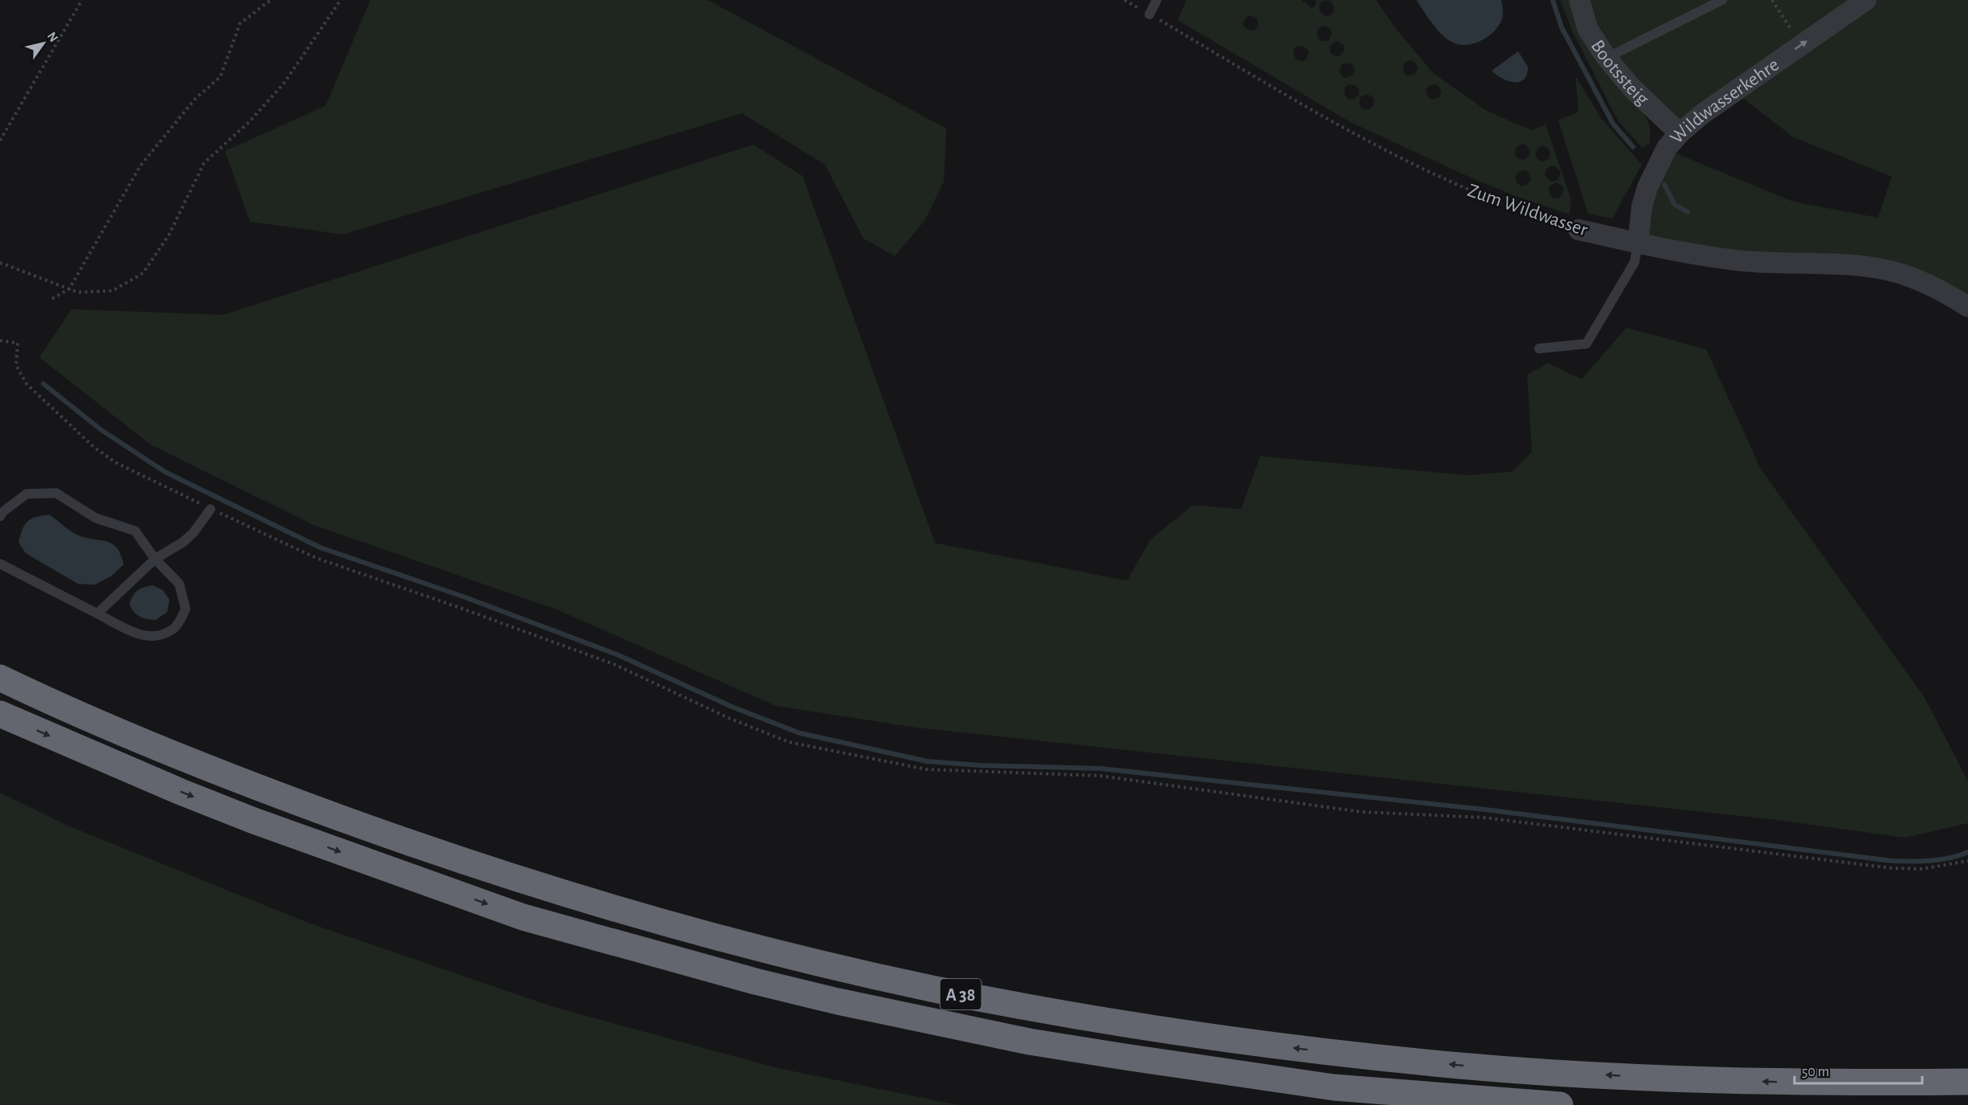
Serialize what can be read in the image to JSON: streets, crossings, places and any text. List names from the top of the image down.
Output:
{
  "streets": {
    "highway": ["A 38"],
    "street": ["Bootssteig", "Wildwasserkehre", "Zum Wildwasser"]
  },
  "crossings": [
    ["Bootssteig", "Wildwasserkehre"],
    ["Wildwasserkehre", "Zum Wildwasser"]
  ],
  "one_way": ["Wildwasserkehre"],
  "scale_bar": "50 m",
  "north": "top right"
}
